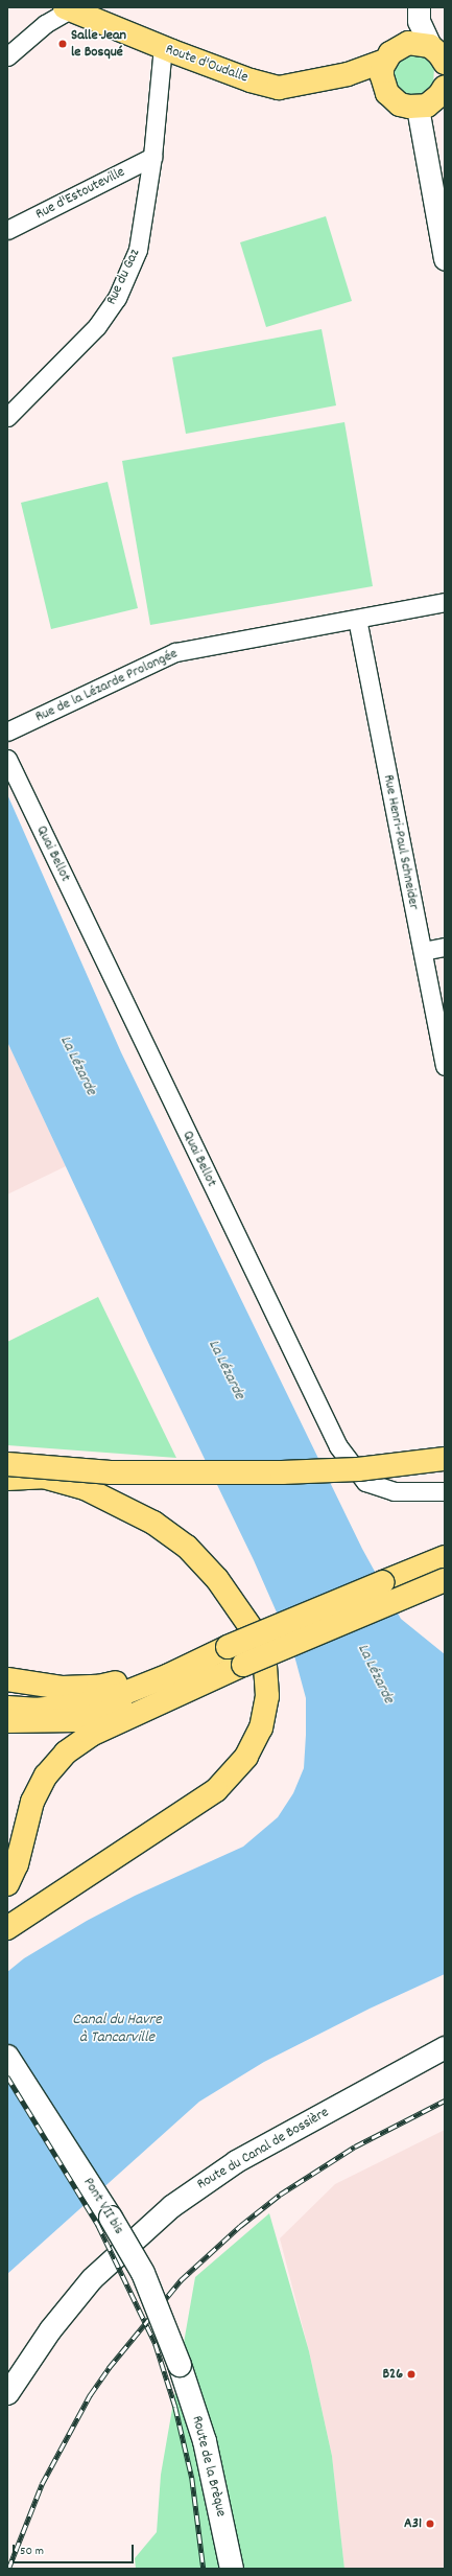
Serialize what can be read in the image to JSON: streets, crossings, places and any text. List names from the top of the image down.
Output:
{
  "streets": {
    "main road": ["Route d'Oudalle", "Pont VII bis", "Route de la Brèque"],
    "street": [
      "Rue d'Estouteville",
      "Rue du Gaz",
      "Rue de la Lézarde Prolongée",
      "Rue Henri-Paul Schneider",
      "Quai Bellot",
      "Route du Canal de Bossière"
    ]
  },
  "crossings": [
    ["Route d'Oudalle", "Rue du Gaz"],
    ["Rue d'Estouteville", "Rue du Gaz"],
    ["Rue de la Lézarde Prolongée", "Rue Henri-Paul Schneider"],
    ["Pont VII bis", "Route de la Brèque"]
  ],
  "water": ["La Lézarde", "Canal du Havre à Tancarville"],
  "places": ["Salle Jean le Bosqué", "B26", "A31"],
  "scale_bar": "50 m"
}
